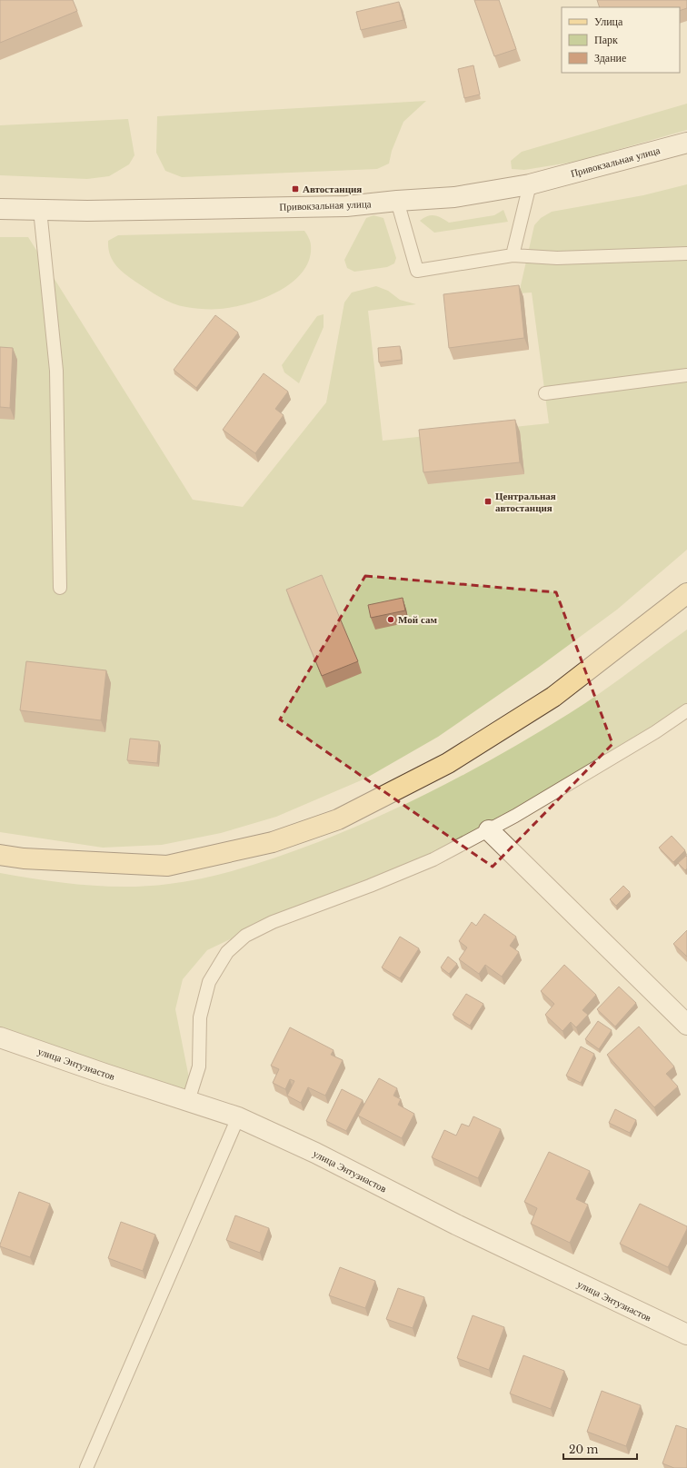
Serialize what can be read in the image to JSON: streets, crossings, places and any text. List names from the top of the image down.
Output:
{
  "streets": {
    "street": ["Привокзальная улица", "улица Энтузиастов"]
  },
  "places": {
    "transit": ["Автостанция", "Центральная автостанция"],
    "other": ["Мой сам"]
  },
  "legend": ["Улица", "Парк", "Здание"],
  "scale_bar": "20 m"
}
